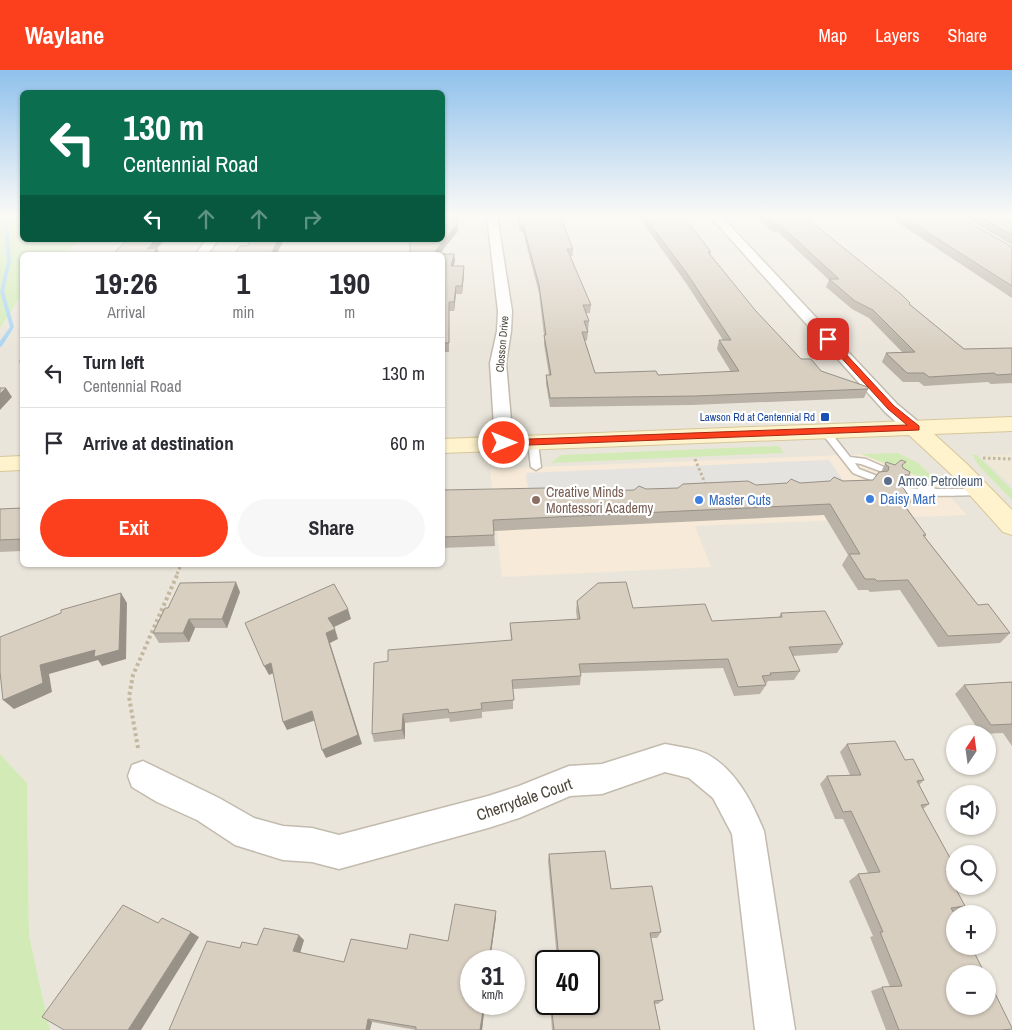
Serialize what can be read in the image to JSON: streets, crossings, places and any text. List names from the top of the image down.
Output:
{
  "streets": {
    "street": ["Closson Drive", "Cherrydale Court"]
  },
  "places": {
    "transit": ["Lawson Rd at Centennial Rd"],
    "other": [
      "Amco Petroleum",
      "Daisy Mart",
      "Creative Minds Montessori Academy",
      "Master Cuts"
    ]
  },
  "north": "top",
  "page": {
    "header": "Waylane",
    "nav": ["Map", "Layers", "Share"],
    "turn": ["130 m", "Centennial Road"],
    "eta": [
      "19:26",
      "Arrival",
      "1",
      "min",
      "190",
      "m"
    ],
    "list": [
      {
        "name": "Turn left",
        "note": "Centennial Road",
        "value": "130 m"
      },
      {
        "name": "Arrive at destination",
        "value": "60 m"
      }
    ],
    "buttons": ["Exit", "Share"],
    "map_buttons": ["+", "−"],
    "speed": "31 km/h",
    "limit": "40"
  }
}
